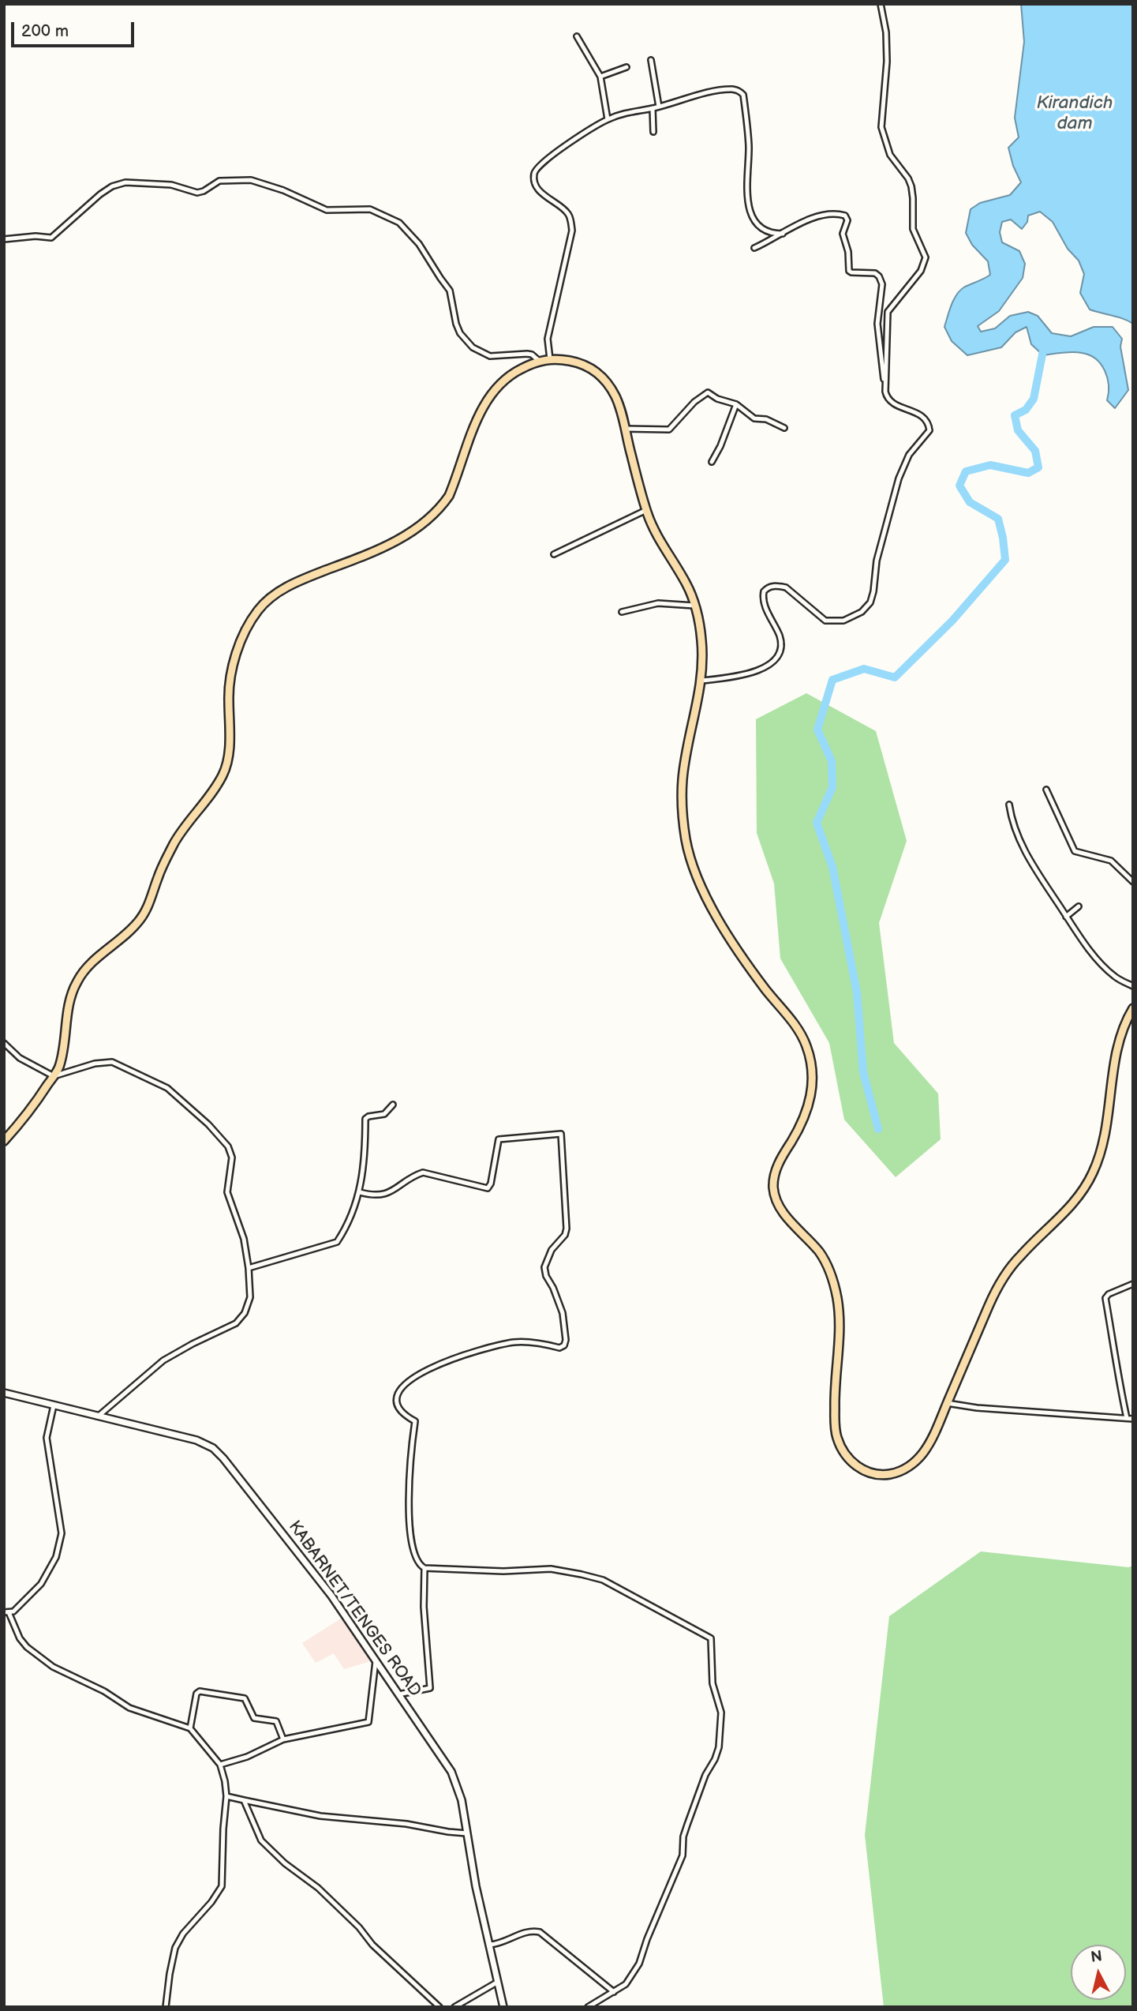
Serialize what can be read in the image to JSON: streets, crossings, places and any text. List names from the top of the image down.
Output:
{
  "streets": {
    "street": ["KABARNET/TENGES ROAD"]
  },
  "water": ["Kirandich dam"],
  "scale_bar": "200 m",
  "north": "top"
}
